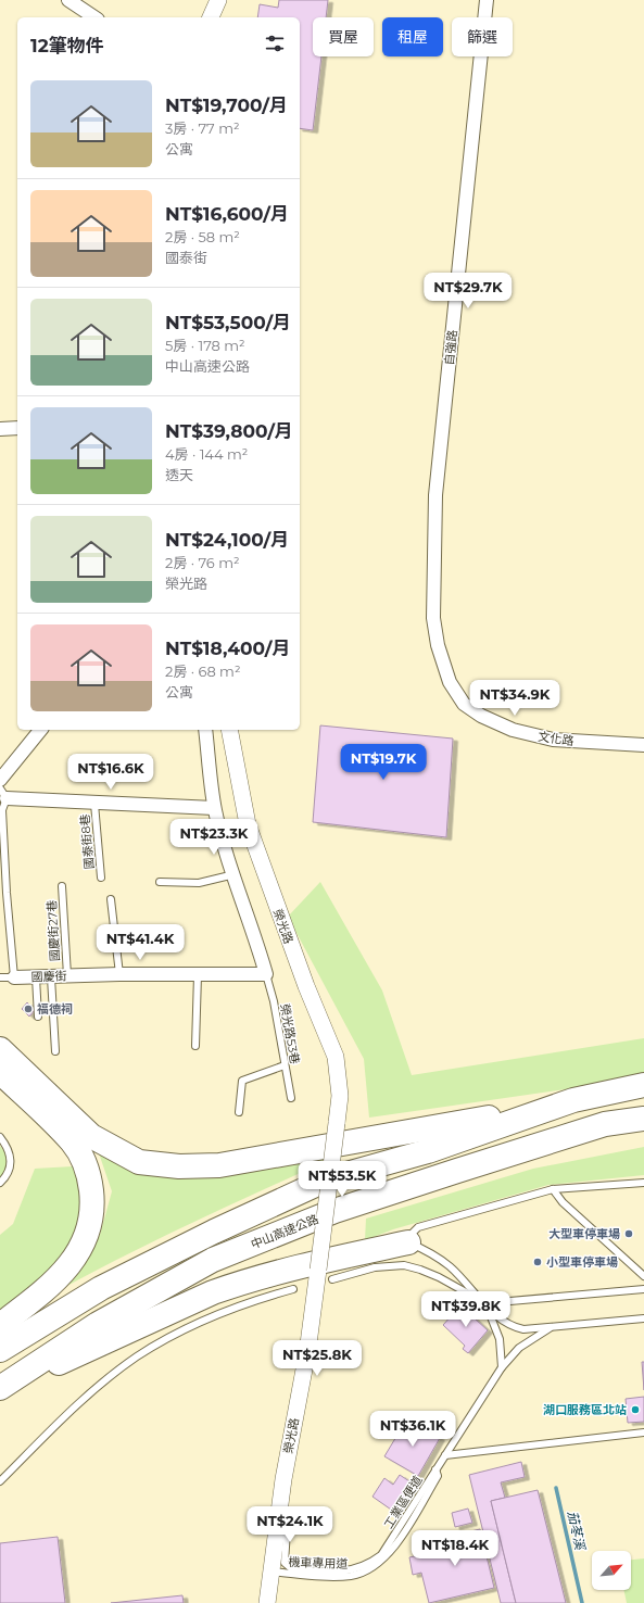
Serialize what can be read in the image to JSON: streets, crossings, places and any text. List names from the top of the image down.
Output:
{
  "streets": {
    "highway": ["中山高速公路"],
    "street": [
      "自強路",
      "文化路",
      "榮光路",
      "國慶街"
    ],
    "lane": [
      "國泰街8巷",
      "國慶街27巷",
      "榮光路53巷",
      "工業區便道",
      "機車專用道"
    ]
  },
  "crossings": [
    ["自強路", "文化路"],
    ["榮光路", "工業區便道"],
    ["榮光路", "機車專用道"],
    ["國慶街27巷", "國慶街"],
    ["國慶街", "榮光路53巷"],
    ["工業區便道", "機車專用道"]
  ],
  "water": ["茄苳溪"],
  "places": [
    "福德祠",
    "大型車停車場",
    "小型車停車場",
    "湖口服務區北站"
  ],
  "north": "top right",
  "page": {
    "chip": ["買屋", "租屋", "篩選"],
    "heading": "12筆物件",
    "list": [
      {
        "name": "NT$19,700/月",
        "note": "3房 · 77 m² · 公寓"
      },
      {
        "name": "NT$16,600/月",
        "note": "2房 · 58 m² · 國泰街"
      },
      {
        "name": "NT$53,500/月",
        "note": "5房 · 178 m² · 中山高速公路"
      },
      {
        "name": "NT$39,800/月",
        "note": "4房 · 144 m² · 透天"
      },
      {
        "name": "NT$24,100/月",
        "note": "2房 · 76 m² · 榮光路"
      },
      {
        "name": "NT$18,400/月",
        "note": "2房 · 68 m² · 公寓"
      }
    ],
    "price": [
      "NT$29.7K",
      "NT$34.9K",
      "NT$19.7K",
      "NT$16.6K",
      "NT$23.3K",
      "NT$41.4K",
      "NT$53.5K",
      "NT$39.8K",
      "NT$25.8K",
      "NT$36.1K",
      "NT$24.1K",
      "NT$18.4K"
    ]
  }
}
